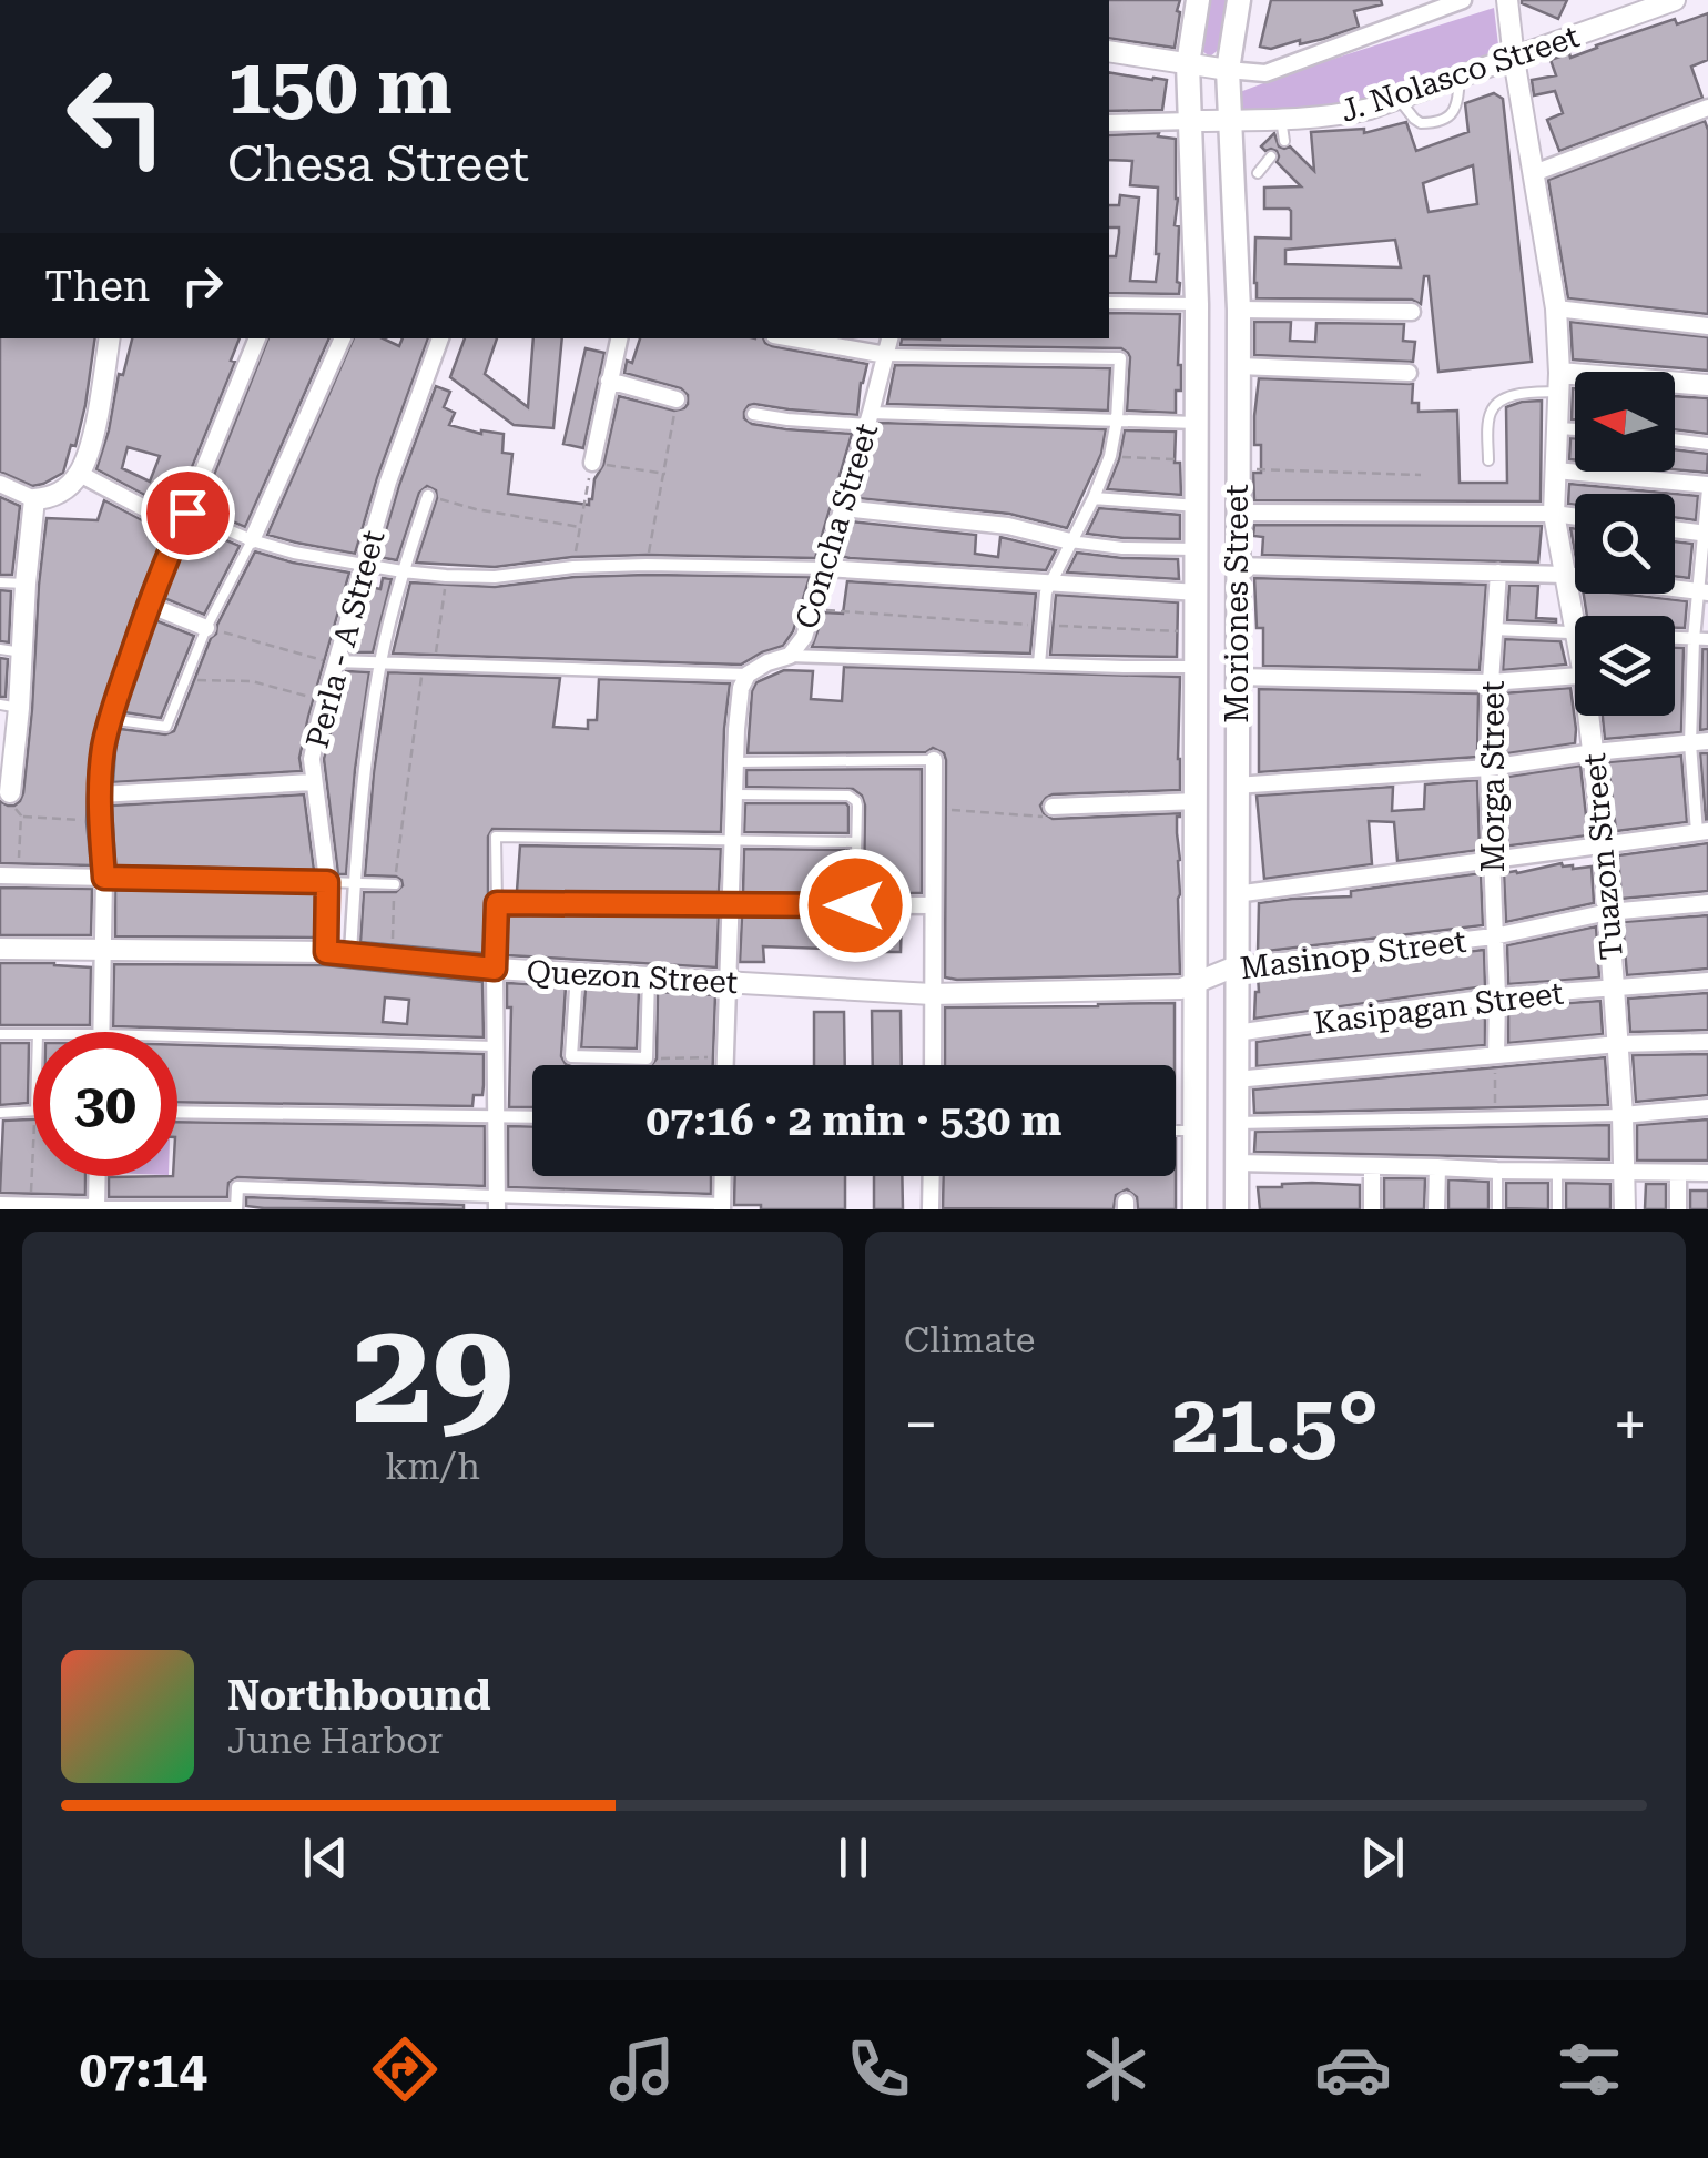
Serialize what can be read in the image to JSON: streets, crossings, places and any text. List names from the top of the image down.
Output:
{
  "streets": {
    "main road": ["Moriones Street"],
    "street": [
      "J. Nolasco Street",
      "Concha Street",
      "Perla - A Street",
      "Morga Street",
      "Tuazon Street",
      "Masinop Street",
      "Quezon Street",
      "Kasipagan Street"
    ]
  },
  "crossings": [
    ["J. Nolasco Street", "Moriones Street"],
    ["Moriones Street", "Masinop Street"],
    ["Moriones Street", "Kasipagan Street"],
    ["Perla - A Street", "Quezon Street"],
    ["Morga Street", "Masinop Street"],
    ["Morga Street", "Kasipagan Street"],
    ["Tuazon Street", "Masinop Street"],
    ["Tuazon Street", "Kasipagan Street"],
    ["Masinop Street", "Quezon Street"]
  ],
  "north": "left",
  "page": {
    "turn": ["150 m", "Chesa Street"],
    "then": "Then",
    "limit": "30",
    "trip": "07:16 · 2 min · 530 m",
    "tile": [
      ["29", "km/h"],
      "Climate"
    ],
    "heat": ["−", "21.5°", "+"],
    "song": ["Northbound", "June Harbor"],
    "tabs": "07:14"
  }
}
